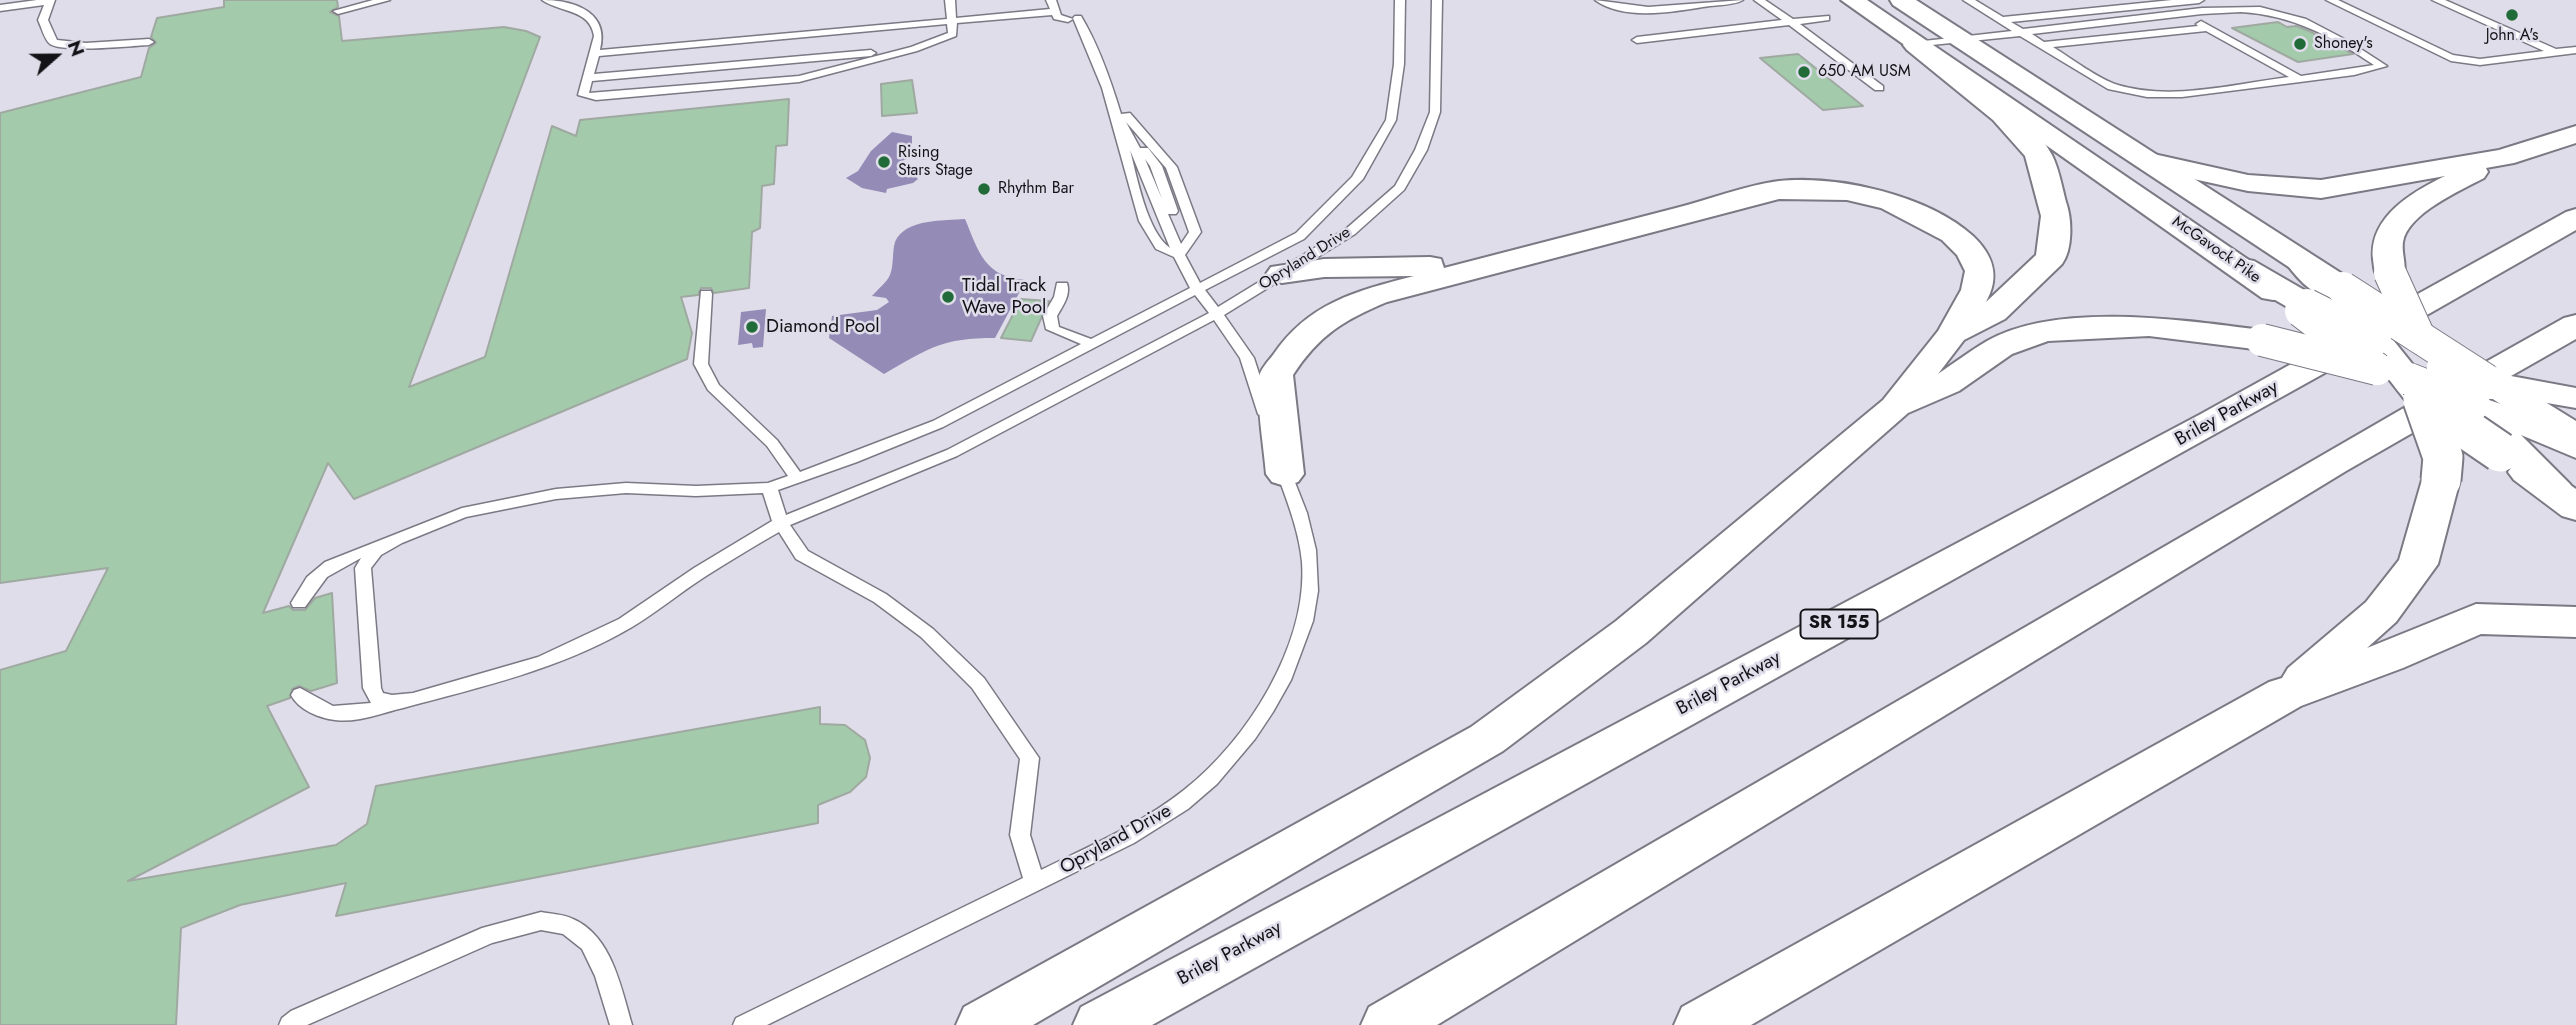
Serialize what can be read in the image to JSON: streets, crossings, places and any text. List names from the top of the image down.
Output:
{
  "streets": {
    "main road": ["McGavock Pike", "Briley Parkway", "SR 155"],
    "lane": ["Opryland Drive"]
  },
  "places": [
    "John A's",
    "Shoney's",
    "650 AM USM",
    "Rising Stars Stage",
    "Rhythm Bar",
    "Tidal Track Wave Pool",
    "Diamond Pool"
  ],
  "north": "right"
}
